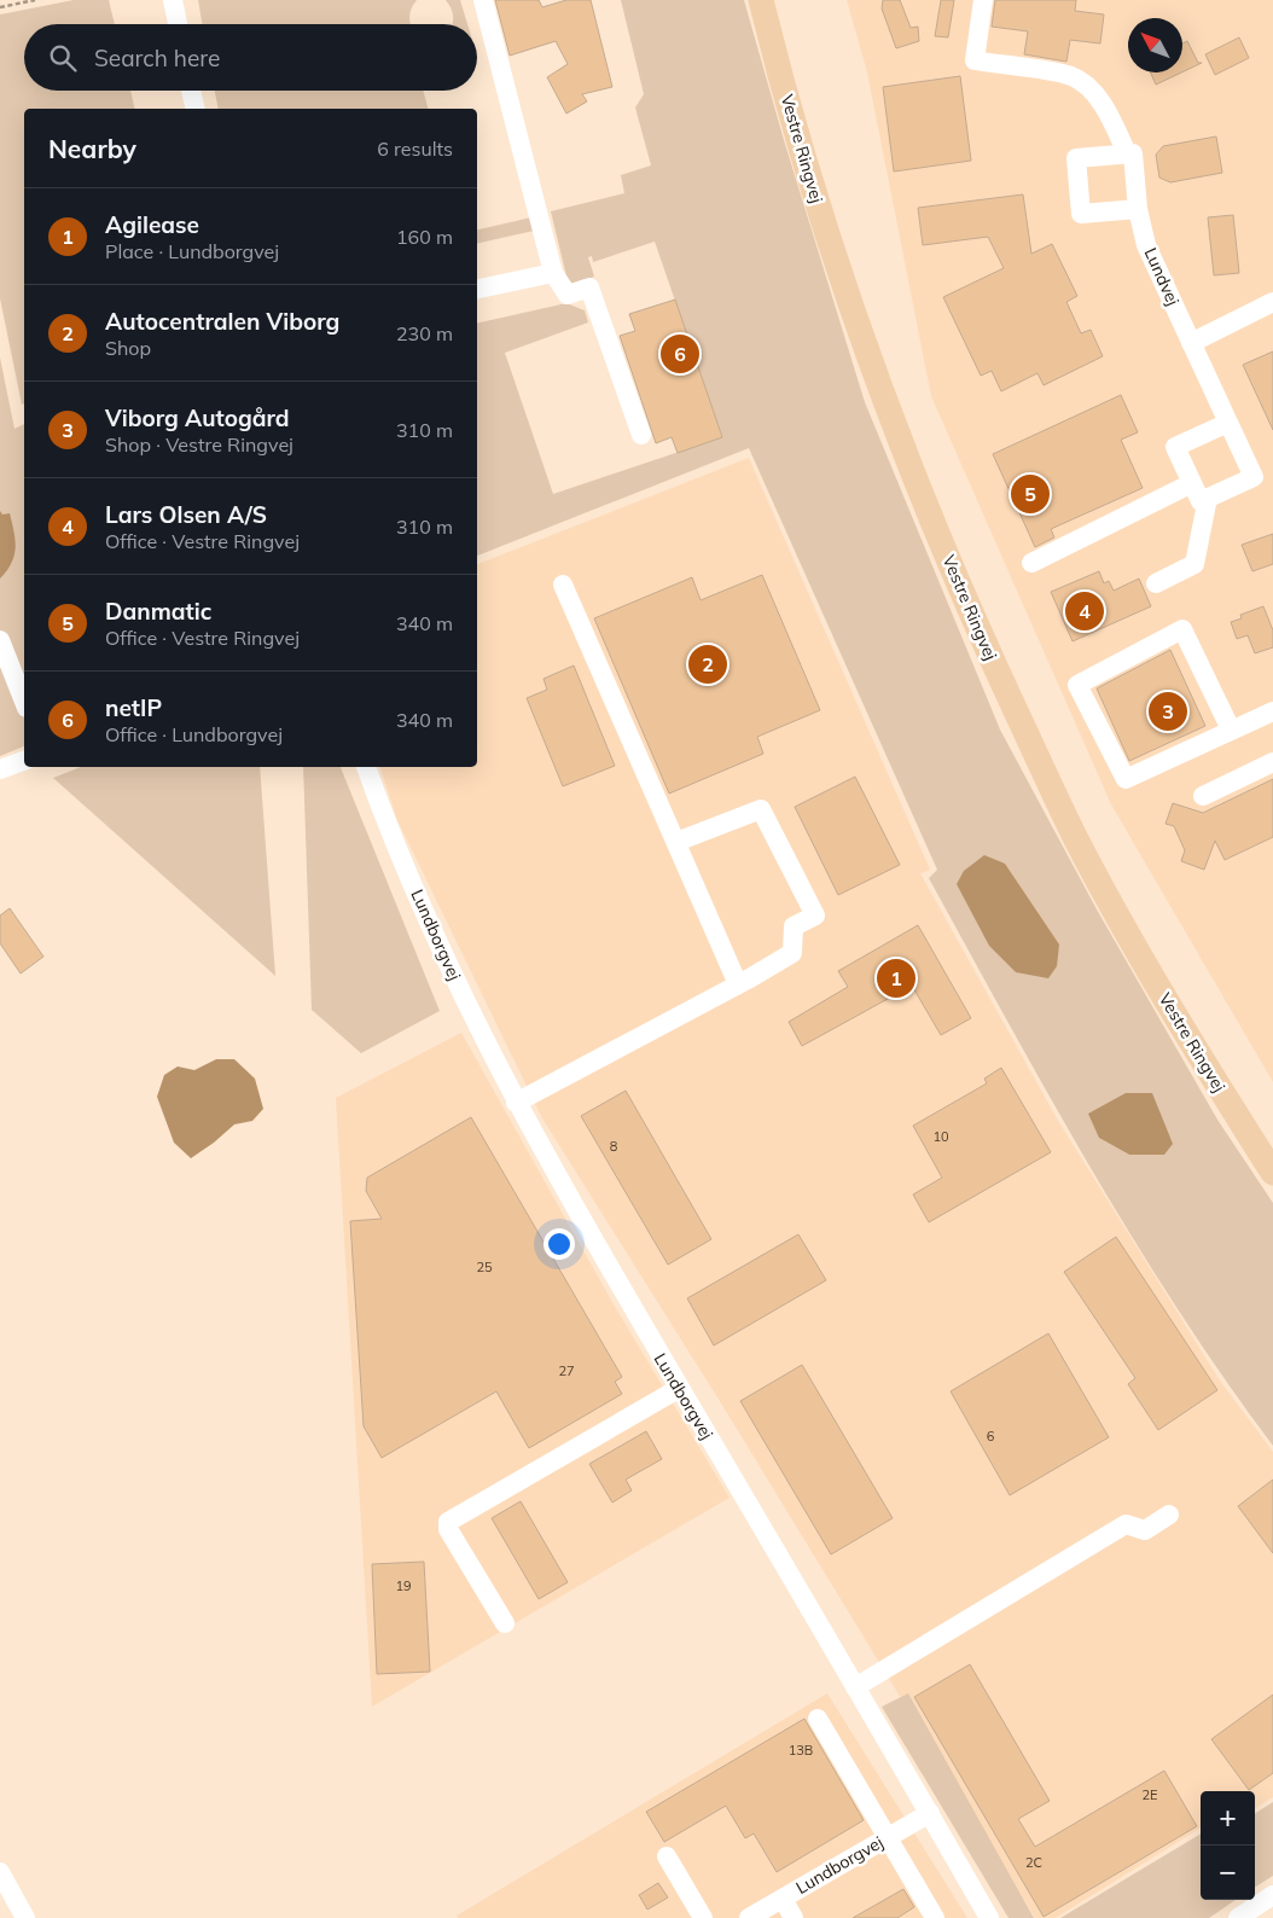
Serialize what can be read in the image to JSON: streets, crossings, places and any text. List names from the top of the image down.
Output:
{
  "streets": {
    "main road": ["Vestre Ringvej"],
    "street": ["Lundvej", "Lundborgvej"]
  },
  "house_numbers": [
    "10",
    "8",
    "25",
    "27",
    "6",
    "19",
    "13B",
    "2E",
    "2C"
  ],
  "north": "top left",
  "page": {
    "search": "Search here",
    "heading": ["Nearby", "6 results"],
    "list": [
      {
        "mark": "1",
        "name": "Agilease",
        "note": "Place · Lundborgvej",
        "value": "160 m"
      },
      {
        "mark": "2",
        "name": "Autocentralen Viborg",
        "note": "Shop",
        "value": "230 m"
      },
      {
        "mark": "3",
        "name": "Viborg Autogård",
        "note": "Shop · Vestre Ringvej",
        "value": "310 m"
      },
      {
        "mark": "4",
        "name": "Lars Olsen A/S",
        "note": "Office · Vestre Ringvej",
        "value": "310 m"
      },
      {
        "mark": "5",
        "name": "Danmatic",
        "note": "Office · Vestre Ringvej",
        "value": "340 m"
      },
      {
        "mark": "6",
        "name": "netIP",
        "note": "Office · Lundborgvej",
        "value": "340 m"
      }
    ],
    "pins": [
      "6",
      "5",
      "4",
      "2",
      "3",
      "1"
    ],
    "map_buttons": ["+", "−"]
  }
}
